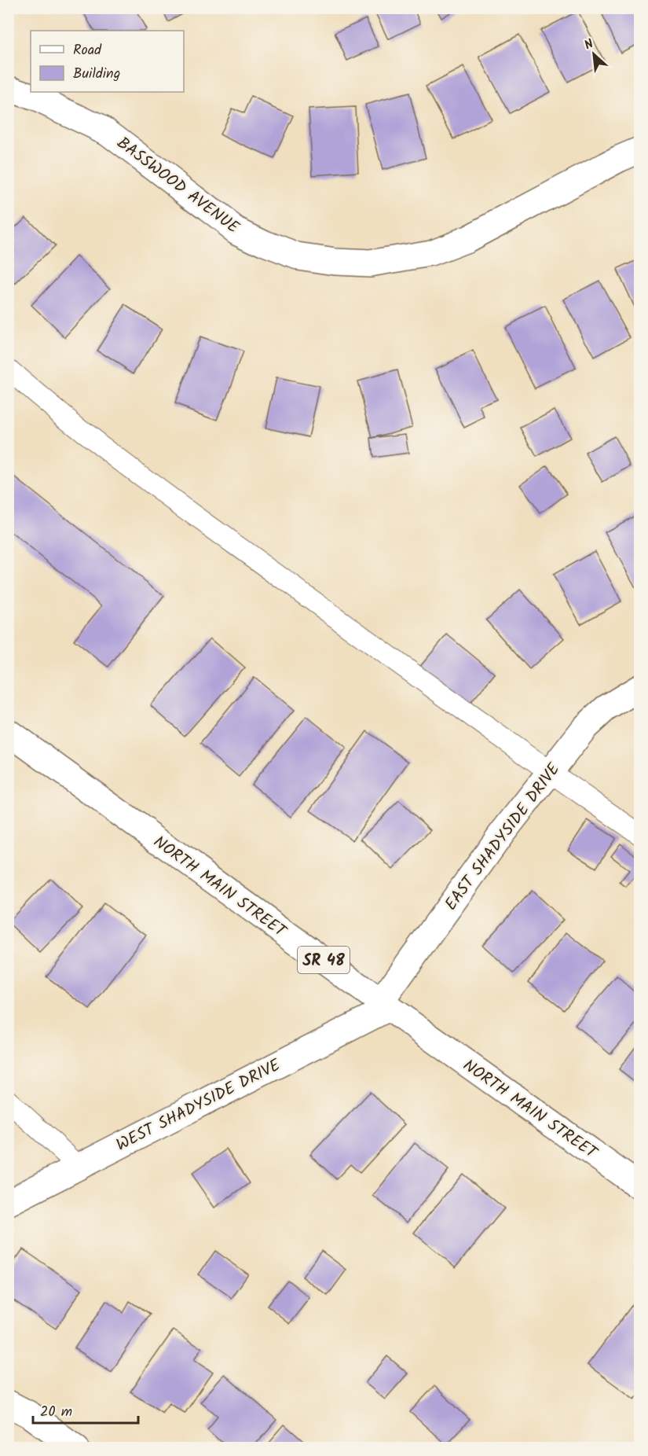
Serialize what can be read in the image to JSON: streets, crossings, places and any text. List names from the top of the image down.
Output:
{
  "streets": {
    "street": [
      "BASSWOOD AVENUE",
      "EAST SHADYSIDE DRIVE",
      "NORTH MAIN STREET",
      "SR 48",
      "WEST SHADYSIDE DRIVE"
    ]
  },
  "crossings": [
    ["EAST SHADYSIDE DRIVE", "NORTH MAIN STREET"],
    ["EAST SHADYSIDE DRIVE", "WEST SHADYSIDE DRIVE"],
    ["NORTH MAIN STREET", "WEST SHADYSIDE DRIVE"]
  ],
  "legend": ["Road", "Building"],
  "scale_bar": "20 m",
  "north": "top left"
}
